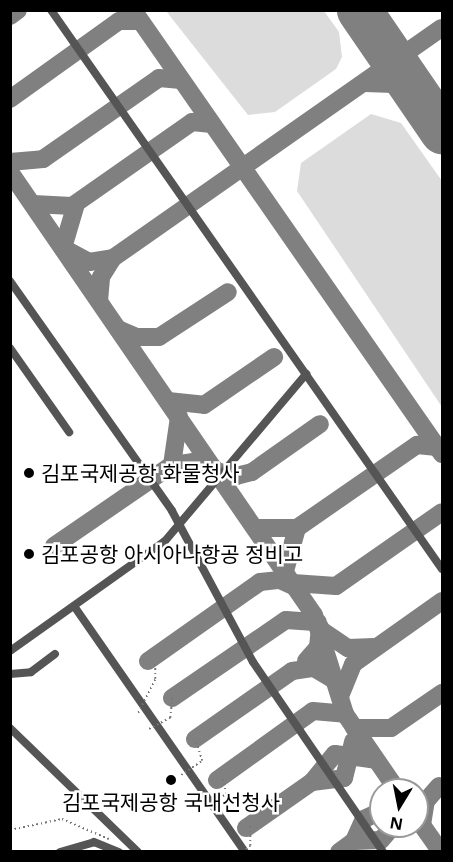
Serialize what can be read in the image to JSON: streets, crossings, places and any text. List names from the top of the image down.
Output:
{
  "places": ["김포국제공항 화물청사", "김포공항 아시아나항공 정비고", "김포국제공항 국내선청사"],
  "north": "bottom"
}
